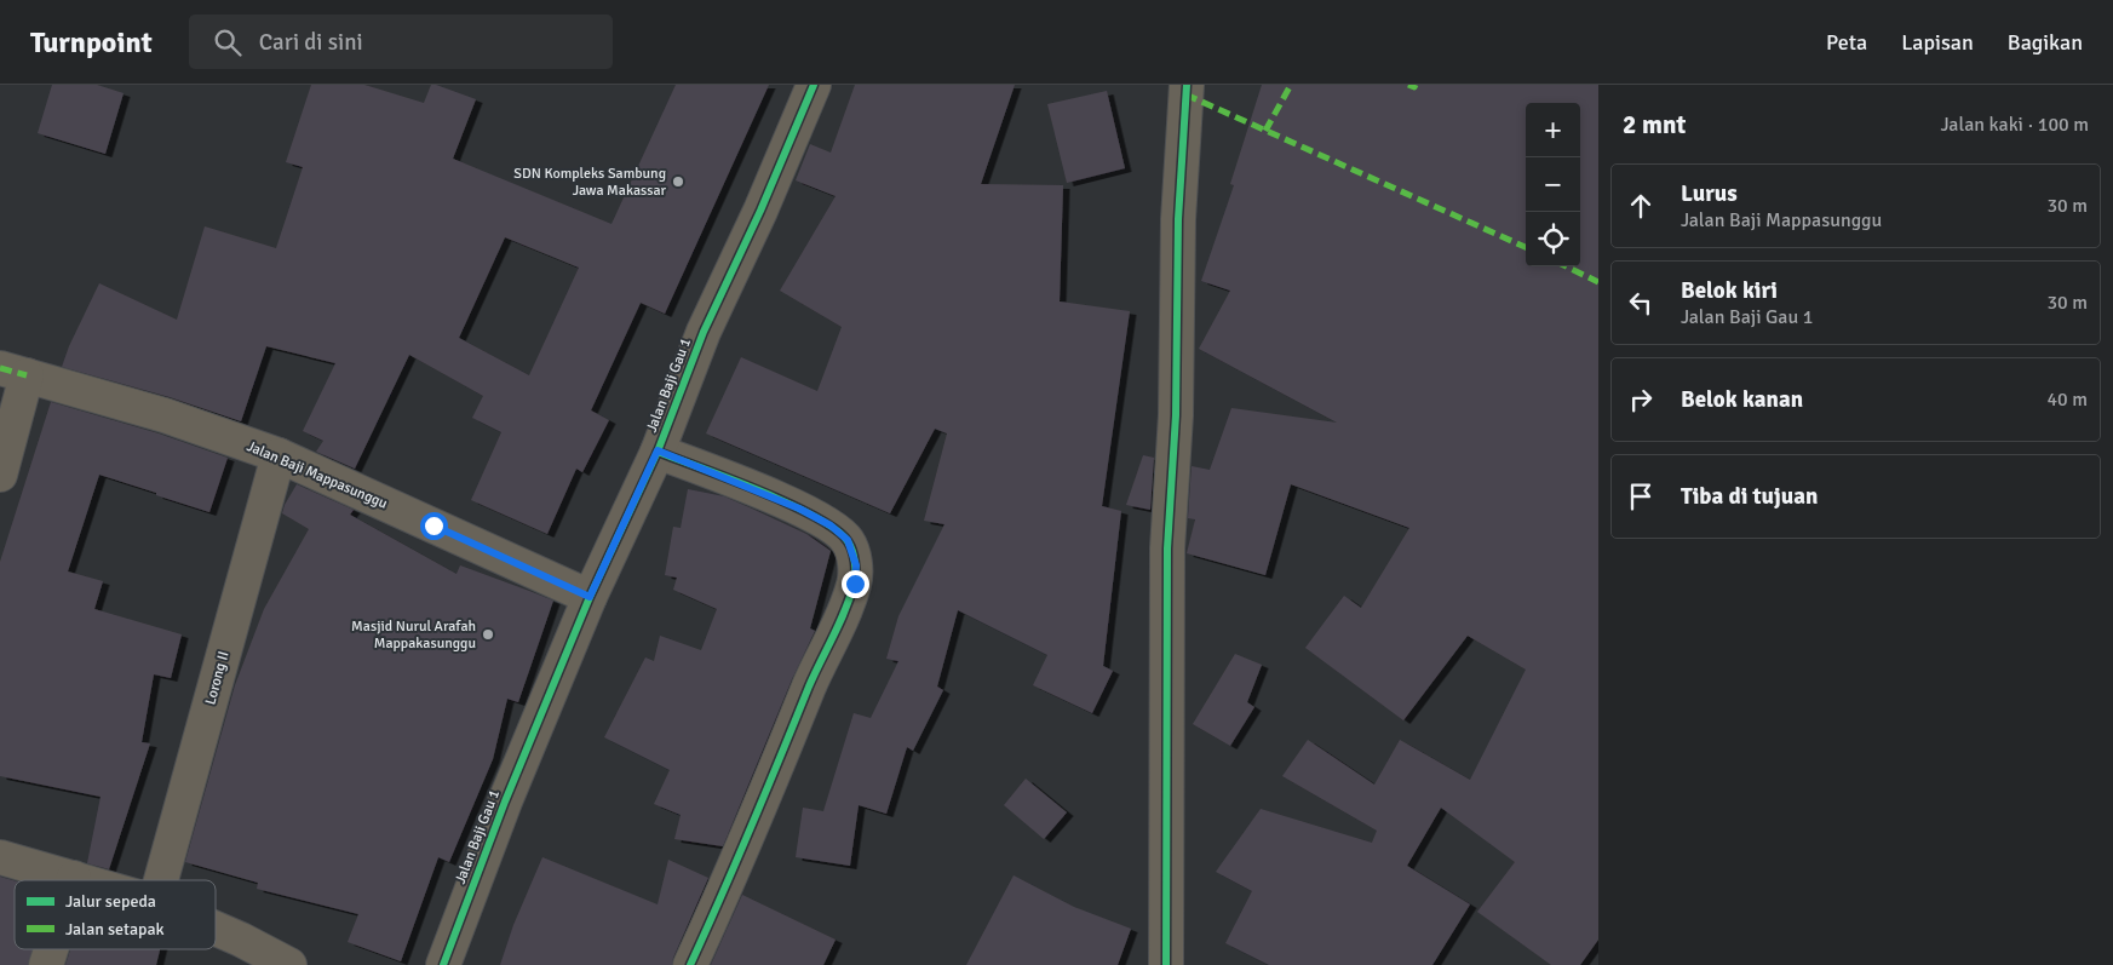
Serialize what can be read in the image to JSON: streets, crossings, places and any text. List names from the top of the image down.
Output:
{
  "streets": {
    "street": ["Jalan Baji Gau 1", "Jalan Baji Mappasunggu", "Lorong II"]
  },
  "crossings": [
    ["Jalan Baji Gau 1", "Jalan Baji Mappasunggu"],
    ["Jalan Baji Mappasunggu", "Lorong II"]
  ],
  "places": ["SDN Kompleks Sambung Jawa Makassar", "Masjid Nurul Arafah Mappakasunggu"],
  "legend": ["Jalur sepeda", "Jalan setapak"],
  "page": {
    "header": "Turnpoint",
    "search": "Cari di sini",
    "nav": ["Peta", "Lapisan", "Bagikan"],
    "heading": ["2 mnt", "Jalan kaki · 100 m"],
    "map_buttons": ["+", "−"],
    "list": [
      ["Lurus", "Jalan Baji Mappasunggu", "30 m"],
      ["Belok kiri", "Jalan Baji Gau 1", "30 m"],
      ["Belok kanan", "40 m"],
      "Tiba di tujuan"
    ]
  }
}
